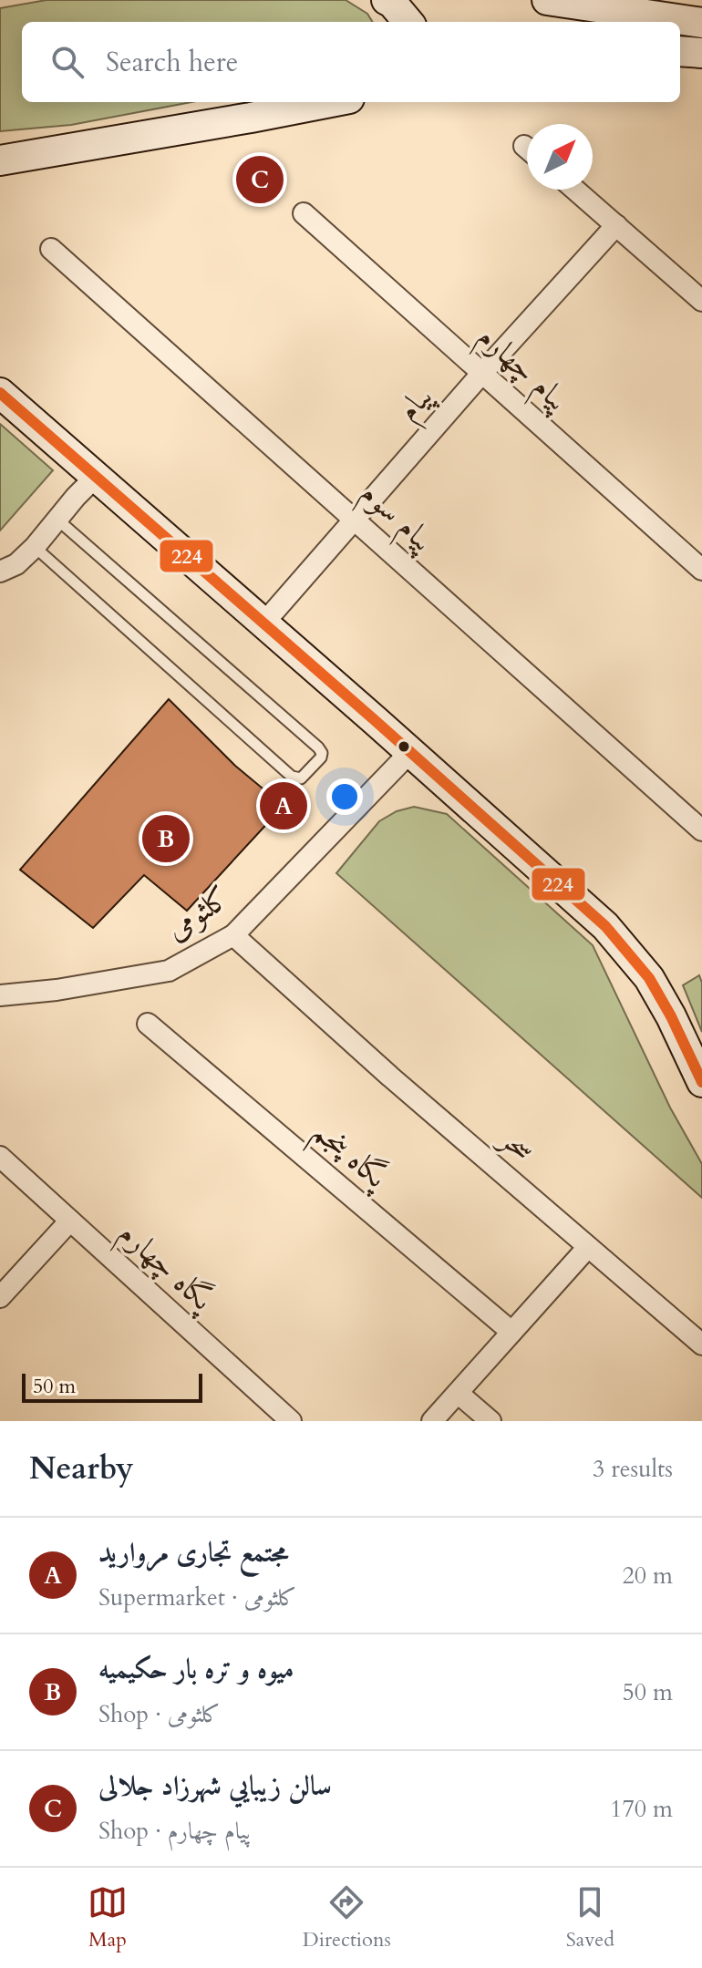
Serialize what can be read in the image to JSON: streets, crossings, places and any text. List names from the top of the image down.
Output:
{
  "streets": {
    "street": [
      "پیام چهارم",
      "پیام",
      "پیام سوم",
      "کلثومی",
      "سحر",
      "پگاه پنجم",
      "پگاه چهارم"
    ]
  },
  "crossings": [
    ["پیام چهارم", "پیام"],
    ["پیام", "پیام سوم"],
    ["کلثومی", "سحر"]
  ],
  "lines": ["transit line 224"],
  "scale_bar": "50 m",
  "north": "top right",
  "page": {
    "search": "Search here",
    "pins": ["C", "A", "B"],
    "scale": "50 m",
    "heading": ["Nearby", "3 results"],
    "list": [
      {
        "mark": "A",
        "name": "مجتمع تجاری مروارید",
        "note": "Supermarket · کلثومی",
        "value": "20 m"
      },
      {
        "mark": "B",
        "name": "میوه و تره بار حکیمیه",
        "note": "Shop · کلثومی",
        "value": "50 m"
      },
      {
        "mark": "C",
        "name": "سالن زيبايي شهرزاد جلالى",
        "note": "Shop · پیام چهارم",
        "value": "170 m"
      }
    ],
    "nav": ["Map", "Directions", "Saved"]
  }
}
